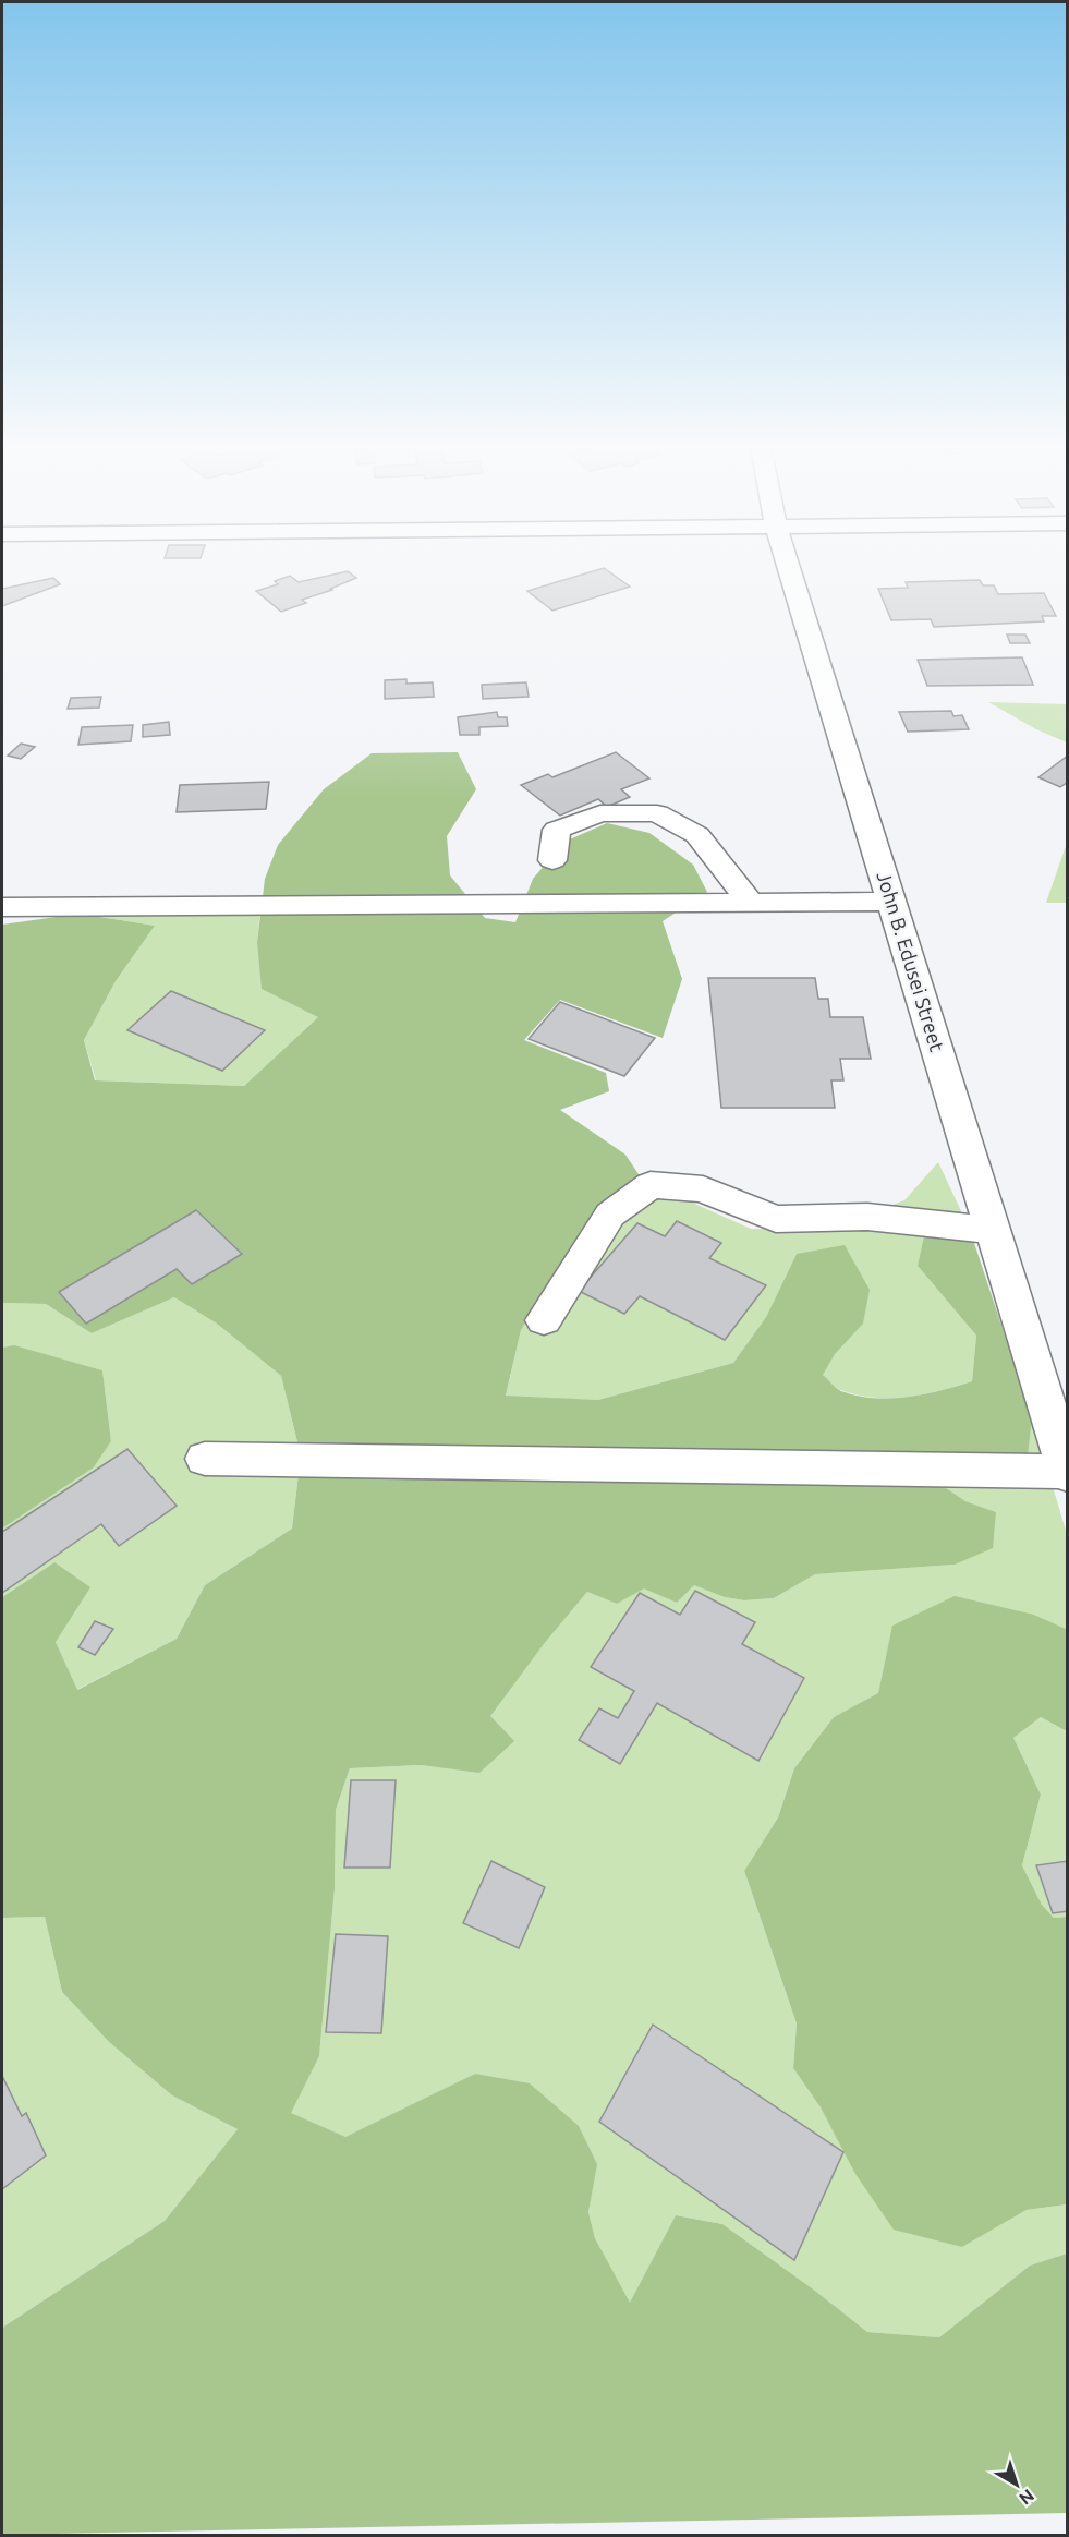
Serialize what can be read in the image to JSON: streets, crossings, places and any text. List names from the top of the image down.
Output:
{
  "streets": {
    "street": ["John B. Edusei Street"]
  },
  "north": "bottom right"
}
